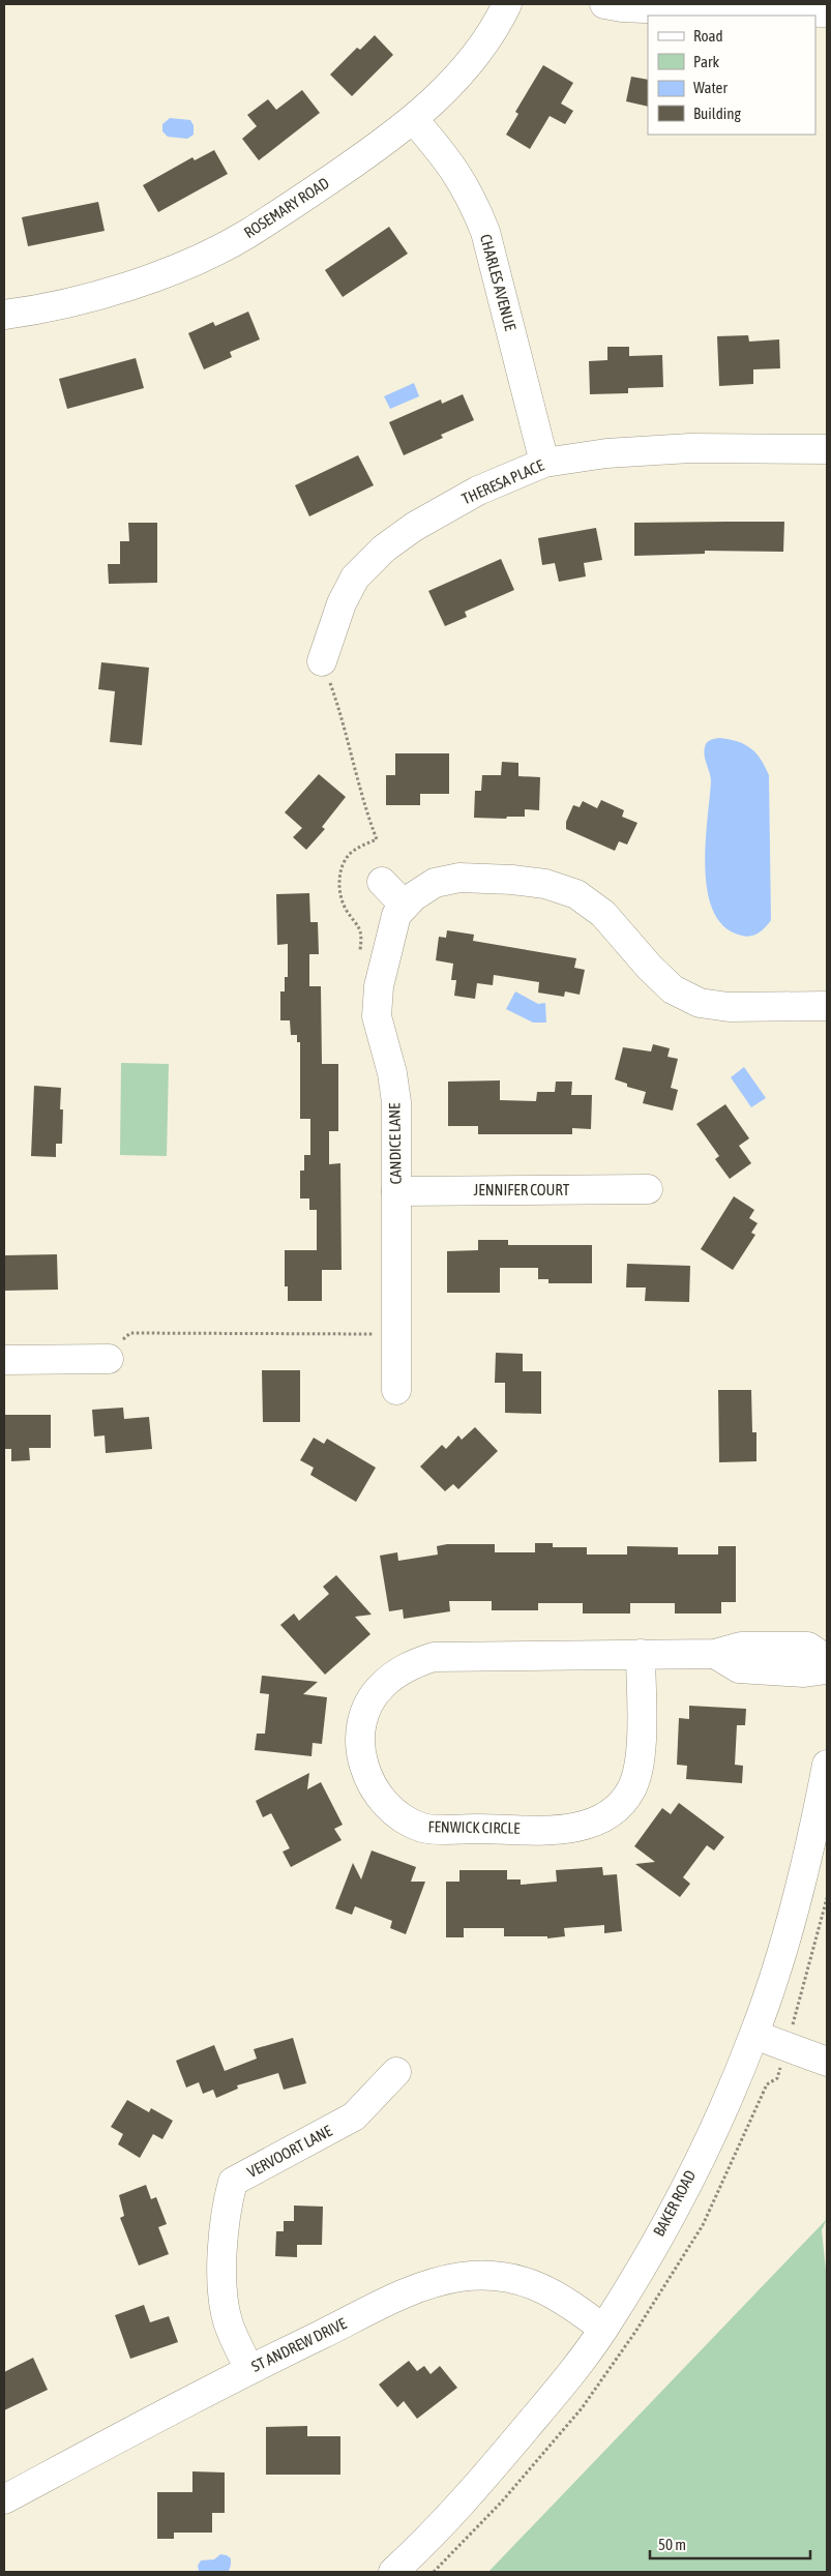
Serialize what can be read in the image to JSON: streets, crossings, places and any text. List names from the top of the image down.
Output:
{
  "streets": {
    "street": [
      "ROSEMARY ROAD",
      "CHARLES AVENUE",
      "THERESA PLACE",
      "CANDICE LANE",
      "JENNIFER COURT",
      "FENWICK CIRCLE",
      "VERVOORT LANE",
      "BAKER ROAD",
      "ST ANDREW DRIVE"
    ]
  },
  "crossings": [
    ["ROSEMARY ROAD", "CHARLES AVENUE"],
    ["CHARLES AVENUE", "THERESA PLACE"],
    ["CANDICE LANE", "JENNIFER COURT"],
    ["VERVOORT LANE", "ST ANDREW DRIVE"],
    ["BAKER ROAD", "ST ANDREW DRIVE"]
  ],
  "legend": [
    "Road",
    "Park",
    "Water",
    "Building"
  ],
  "scale_bar": "50 m"
}
